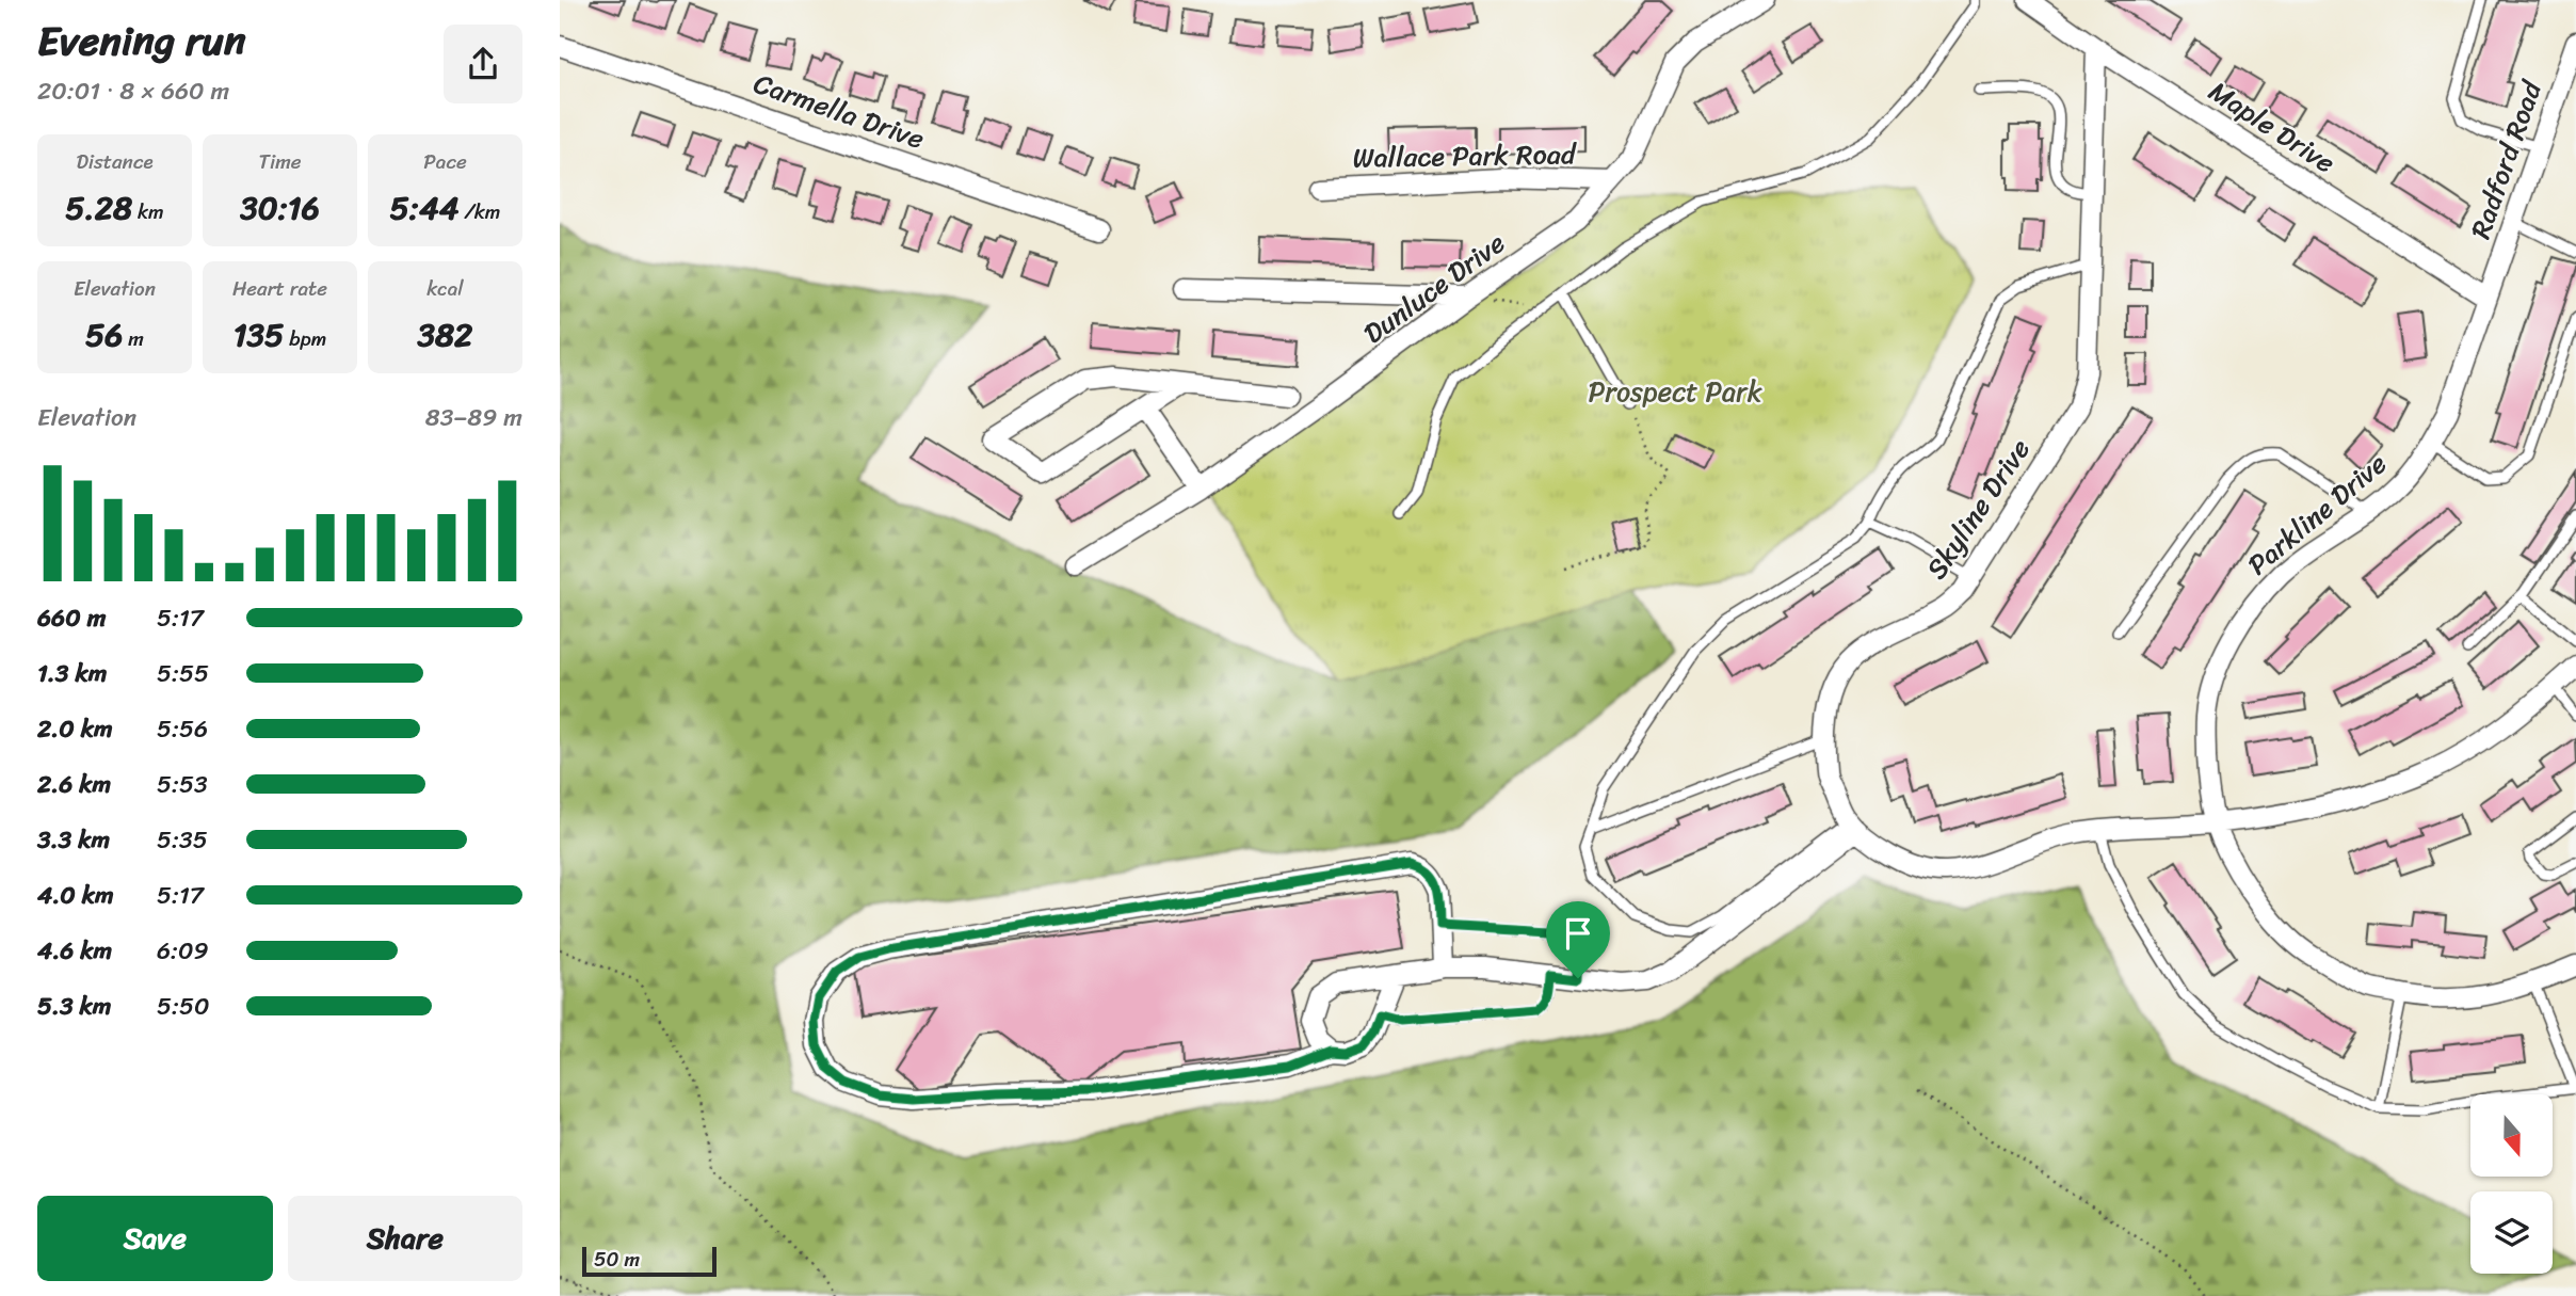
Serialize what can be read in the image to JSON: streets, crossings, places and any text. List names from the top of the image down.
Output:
{
  "streets": {
    "street": [
      "Carmella Drive",
      "Maple Drive",
      "Wallace Park Road",
      "Radford Road",
      "Dunluce Drive",
      "Skyline Drive",
      "Parkline Drive"
    ]
  },
  "crossings": [
    ["Maple Drive", "Radford Road"],
    ["Maple Drive", "Skyline Drive"],
    ["Maple Drive", "Parkline Drive"],
    ["Wallace Park Road", "Dunluce Drive"],
    ["Radford Road", "Parkline Drive"],
    ["Skyline Drive", "Parkline Drive"]
  ],
  "parks": ["Prospect Park"],
  "scale_bar": "50 m",
  "north": "bottom",
  "page": {
    "heading": ["Evening run", "20:01 · 8 × 660 m"],
    "stats": [
      ["Distance", "5.28 km"],
      ["Time", "30:16"],
      ["Pace", "5:44 /km"],
      ["Elevation", "56 m"],
      ["Heart rate", "135 bpm"],
      ["kcal", "382"]
    ],
    "chart": ["Elevation", "83–89 m"],
    "list": [
      {
        "name": "660 m",
        "note": "5:17"
      },
      {
        "name": "1.3 km",
        "note": "5:55"
      },
      {
        "name": "2.0 km",
        "note": "5:56"
      },
      {
        "name": "2.6 km",
        "note": "5:53"
      },
      {
        "name": "3.3 km",
        "note": "5:35"
      },
      {
        "name": "4.0 km",
        "note": "5:17"
      },
      {
        "name": "4.6 km",
        "note": "6:09"
      },
      {
        "name": "5.3 km",
        "note": "5:50"
      }
    ],
    "buttons": ["Save", "Share"],
    "scale": "50 m"
  }
}
